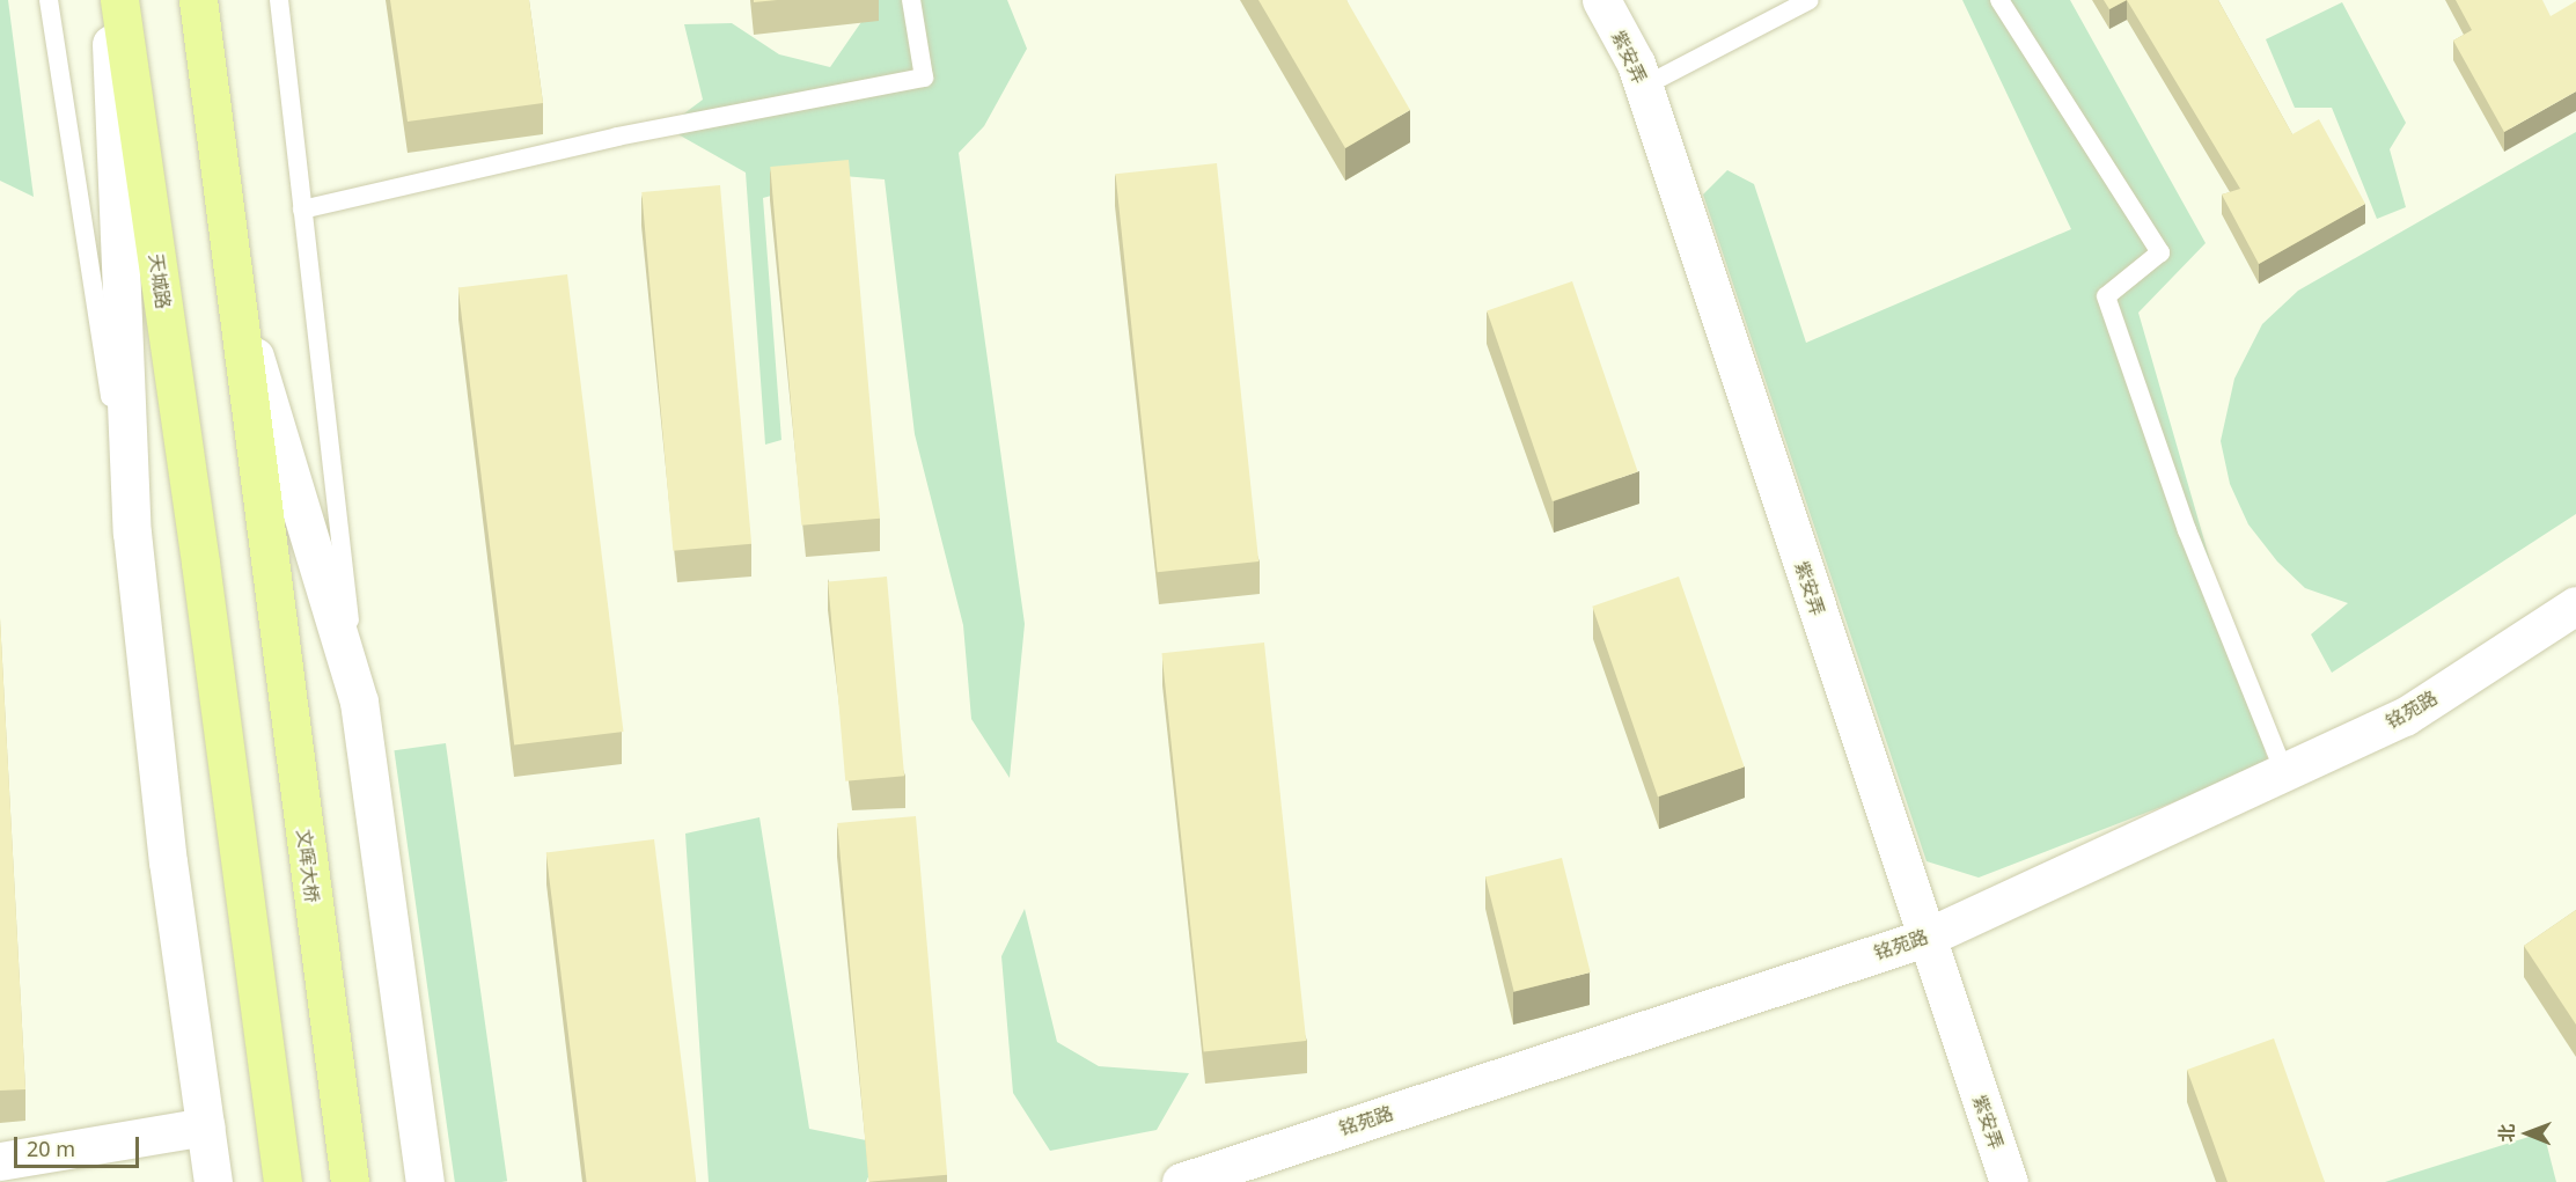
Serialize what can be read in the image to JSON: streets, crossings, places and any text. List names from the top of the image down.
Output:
{
  "streets": {
    "main road": ["天城路", "文晖大桥"],
    "street": ["紫安弄", "铭苑路"]
  },
  "crossings": [
    ["紫安弄", "铭苑路"]
  ],
  "scale_bar": "20 m",
  "north": "left"
}
